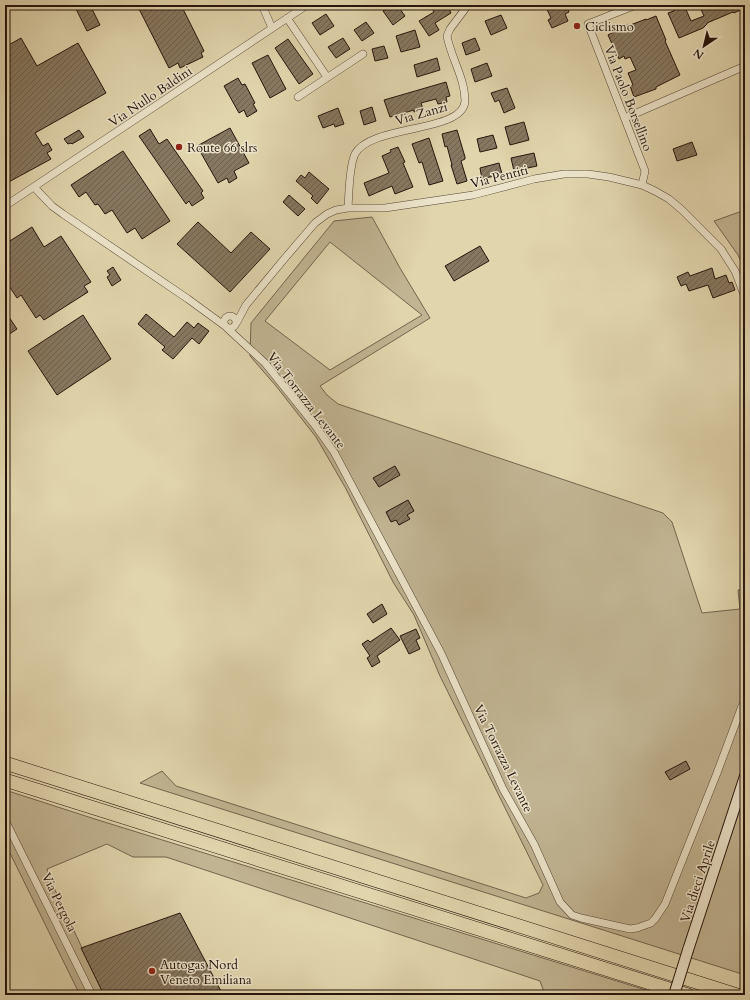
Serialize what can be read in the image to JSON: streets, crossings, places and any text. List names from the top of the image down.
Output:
{
  "streets": {
    "main road": ["Via dieci Aprile"],
    "street": [
      "Via Nullo Baldini",
      "Via Paolo Borsellino",
      "Via Zanzi",
      "Via Pentiti",
      "Via Torrazza Levante",
      "Via Pergola"
    ]
  },
  "crossings": [
    ["Via Nullo Baldini", "Via Torrazza Levante"],
    ["Via Paolo Borsellino", "Via Pentiti"],
    ["Via Zanzi", "Via Pentiti"],
    ["Via Pentiti", "Via Torrazza Levante"]
  ],
  "places": ["Ciclismo", "Route 66 slrs", "Autogas Nord Veneto Emiliana"],
  "north": "bottom left"
}
